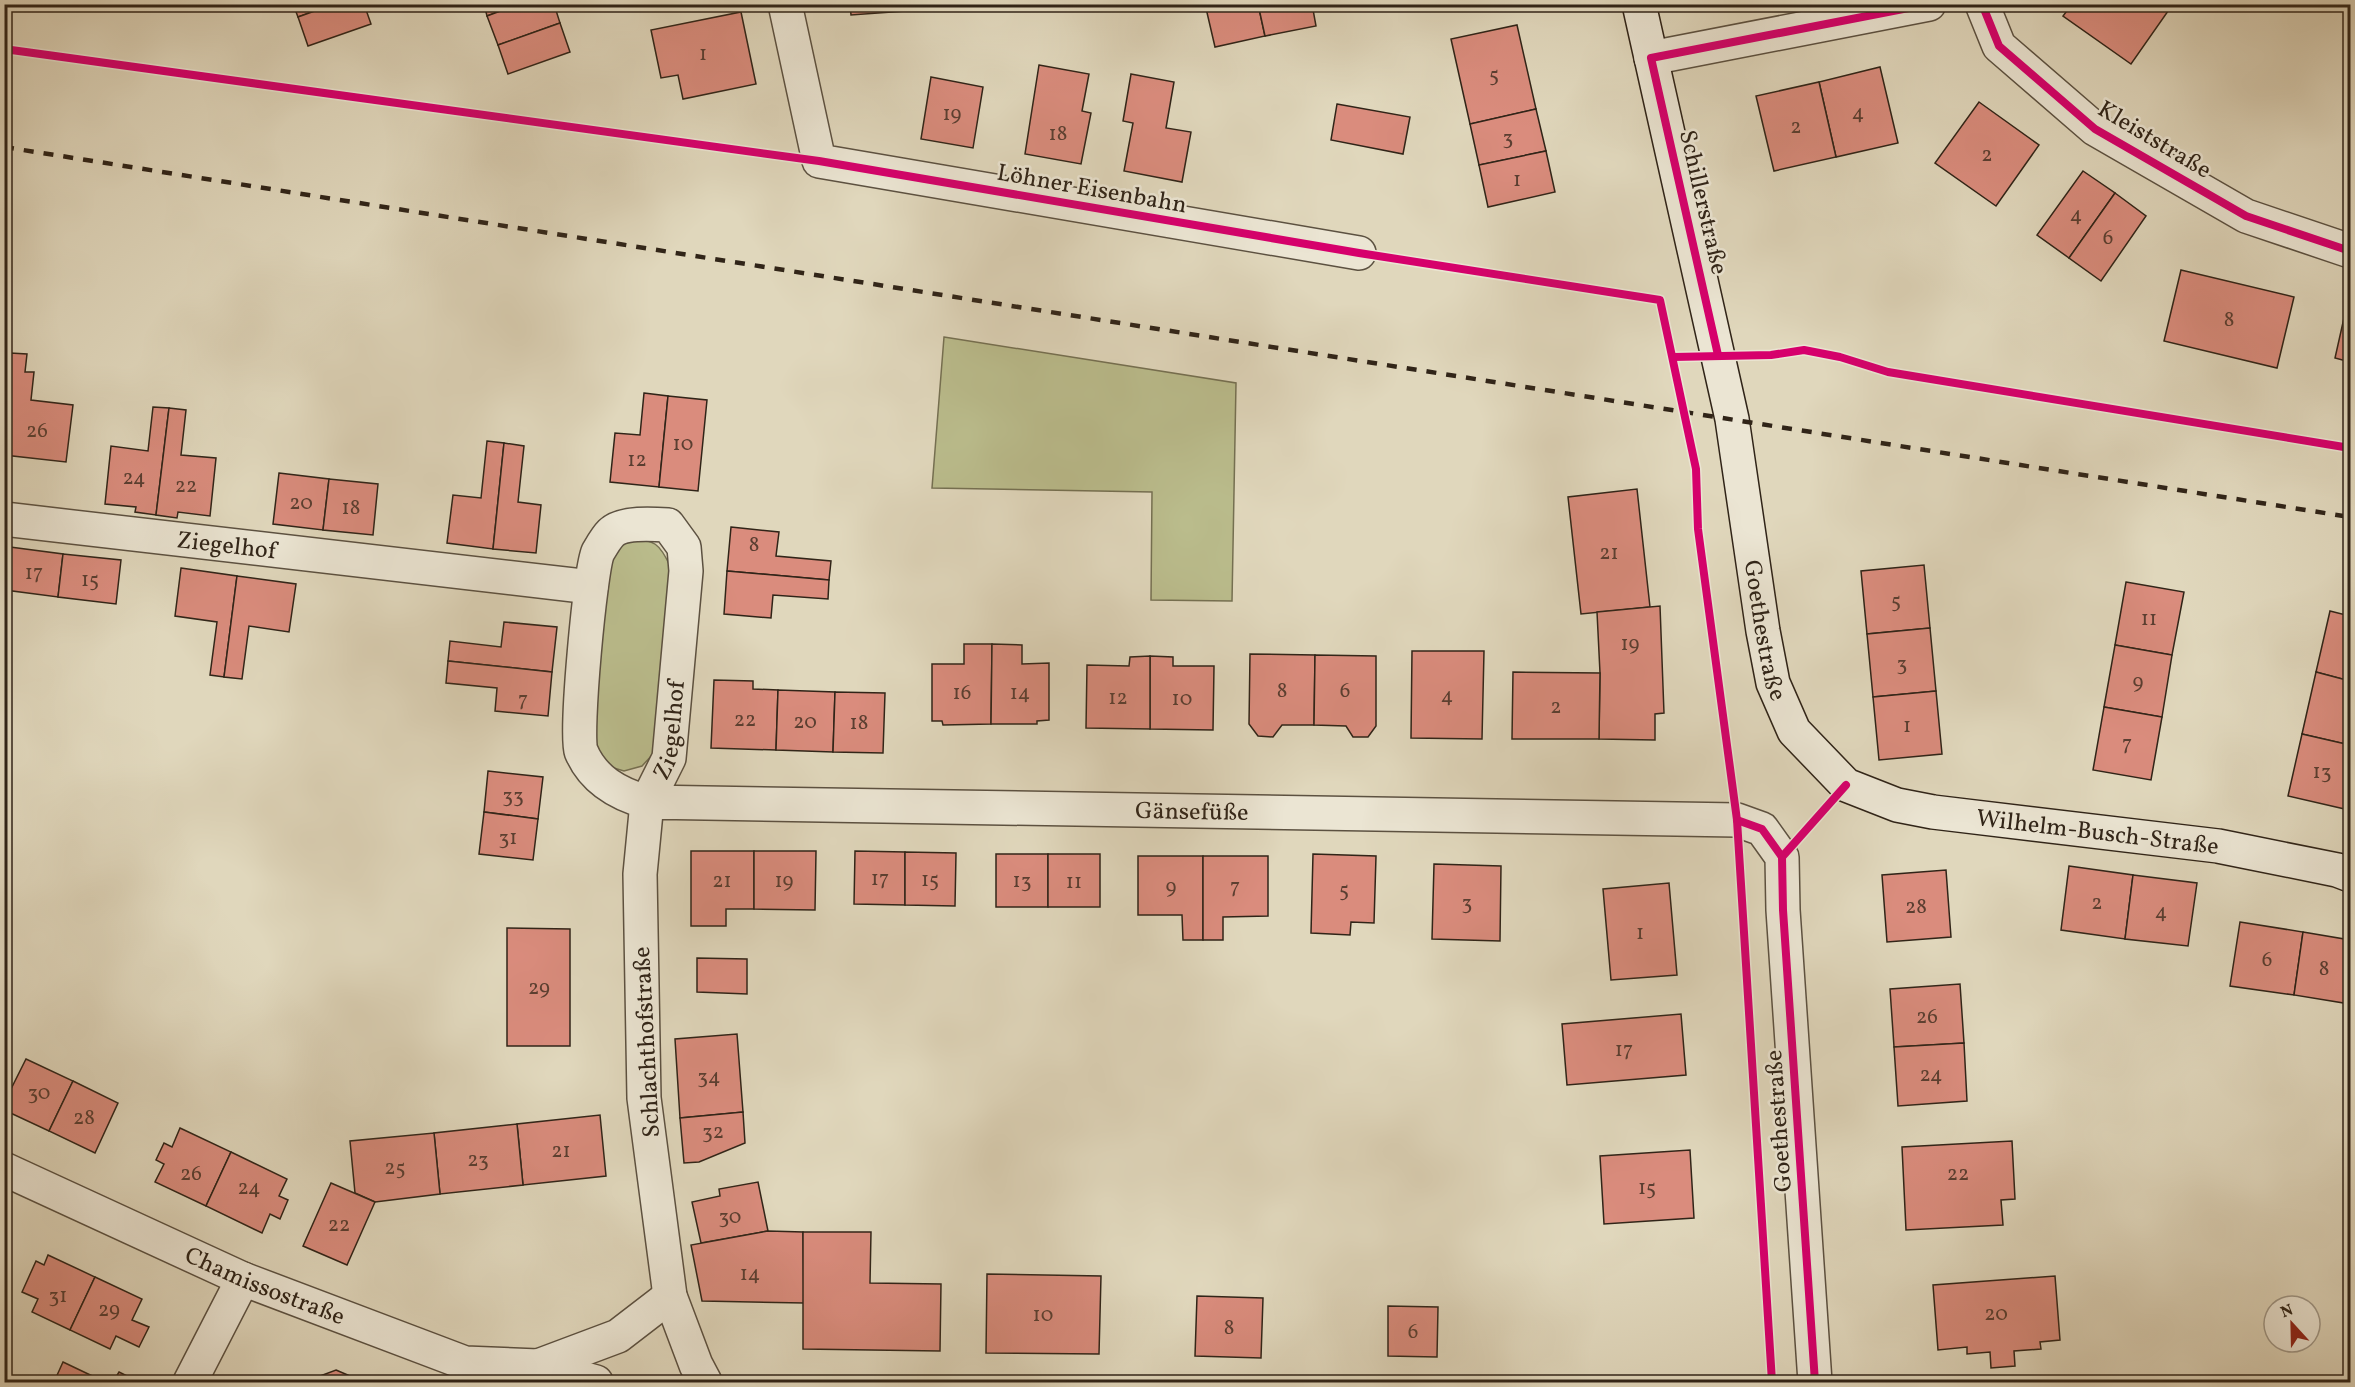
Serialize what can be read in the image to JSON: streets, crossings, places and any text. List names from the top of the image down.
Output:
{
  "streets": {
    "street": [
      "Kleiststraße",
      "Löhner Eisenbahn",
      "Schillerstraße",
      "Ziegelhof",
      "Goethestraße",
      "Gänsefüße",
      "Wilhelm-Busch-Straße",
      "Schlachthofstraße",
      "Chamissostraße"
    ]
  },
  "crossings": [
    ["Schillerstraße", "Goethestraße"],
    ["Ziegelhof", "Gänsefüße"],
    ["Ziegelhof", "Schlachthofstraße"],
    ["Goethestraße", "Gänsefüße"],
    ["Goethestraße", "Wilhelm-Busch-Straße"],
    ["Gänsefüße", "Schlachthofstraße"],
    ["Schlachthofstraße", "Chamissostraße"]
  ],
  "house_numbers": [
    "1",
    "5",
    "4",
    "19",
    "2",
    "18",
    "3",
    "2",
    "1",
    "4",
    "6",
    "8",
    "26",
    "10",
    "12",
    "24",
    "22",
    "20",
    "18",
    "8",
    "21",
    "17",
    "15",
    "5",
    "11",
    "19",
    "3",
    "9",
    "8",
    "6",
    "16",
    "14",
    "4",
    "12",
    "10",
    "7",
    "2",
    "22",
    "20",
    "18",
    "1",
    "7",
    "13",
    "33",
    "31",
    "17",
    "15",
    "21",
    "19",
    "13",
    "11",
    "9",
    "7",
    "5",
    "3",
    "2",
    "28",
    "4",
    "1",
    "6",
    "8",
    "29",
    "26",
    "17",
    "24",
    "34",
    "30",
    "28",
    "32",
    "21",
    "23",
    "25",
    "26",
    "22",
    "24",
    "15",
    "30",
    "22",
    "14",
    "31",
    "29",
    "20",
    "10",
    "8",
    "6"
  ],
  "north": "top"
}
